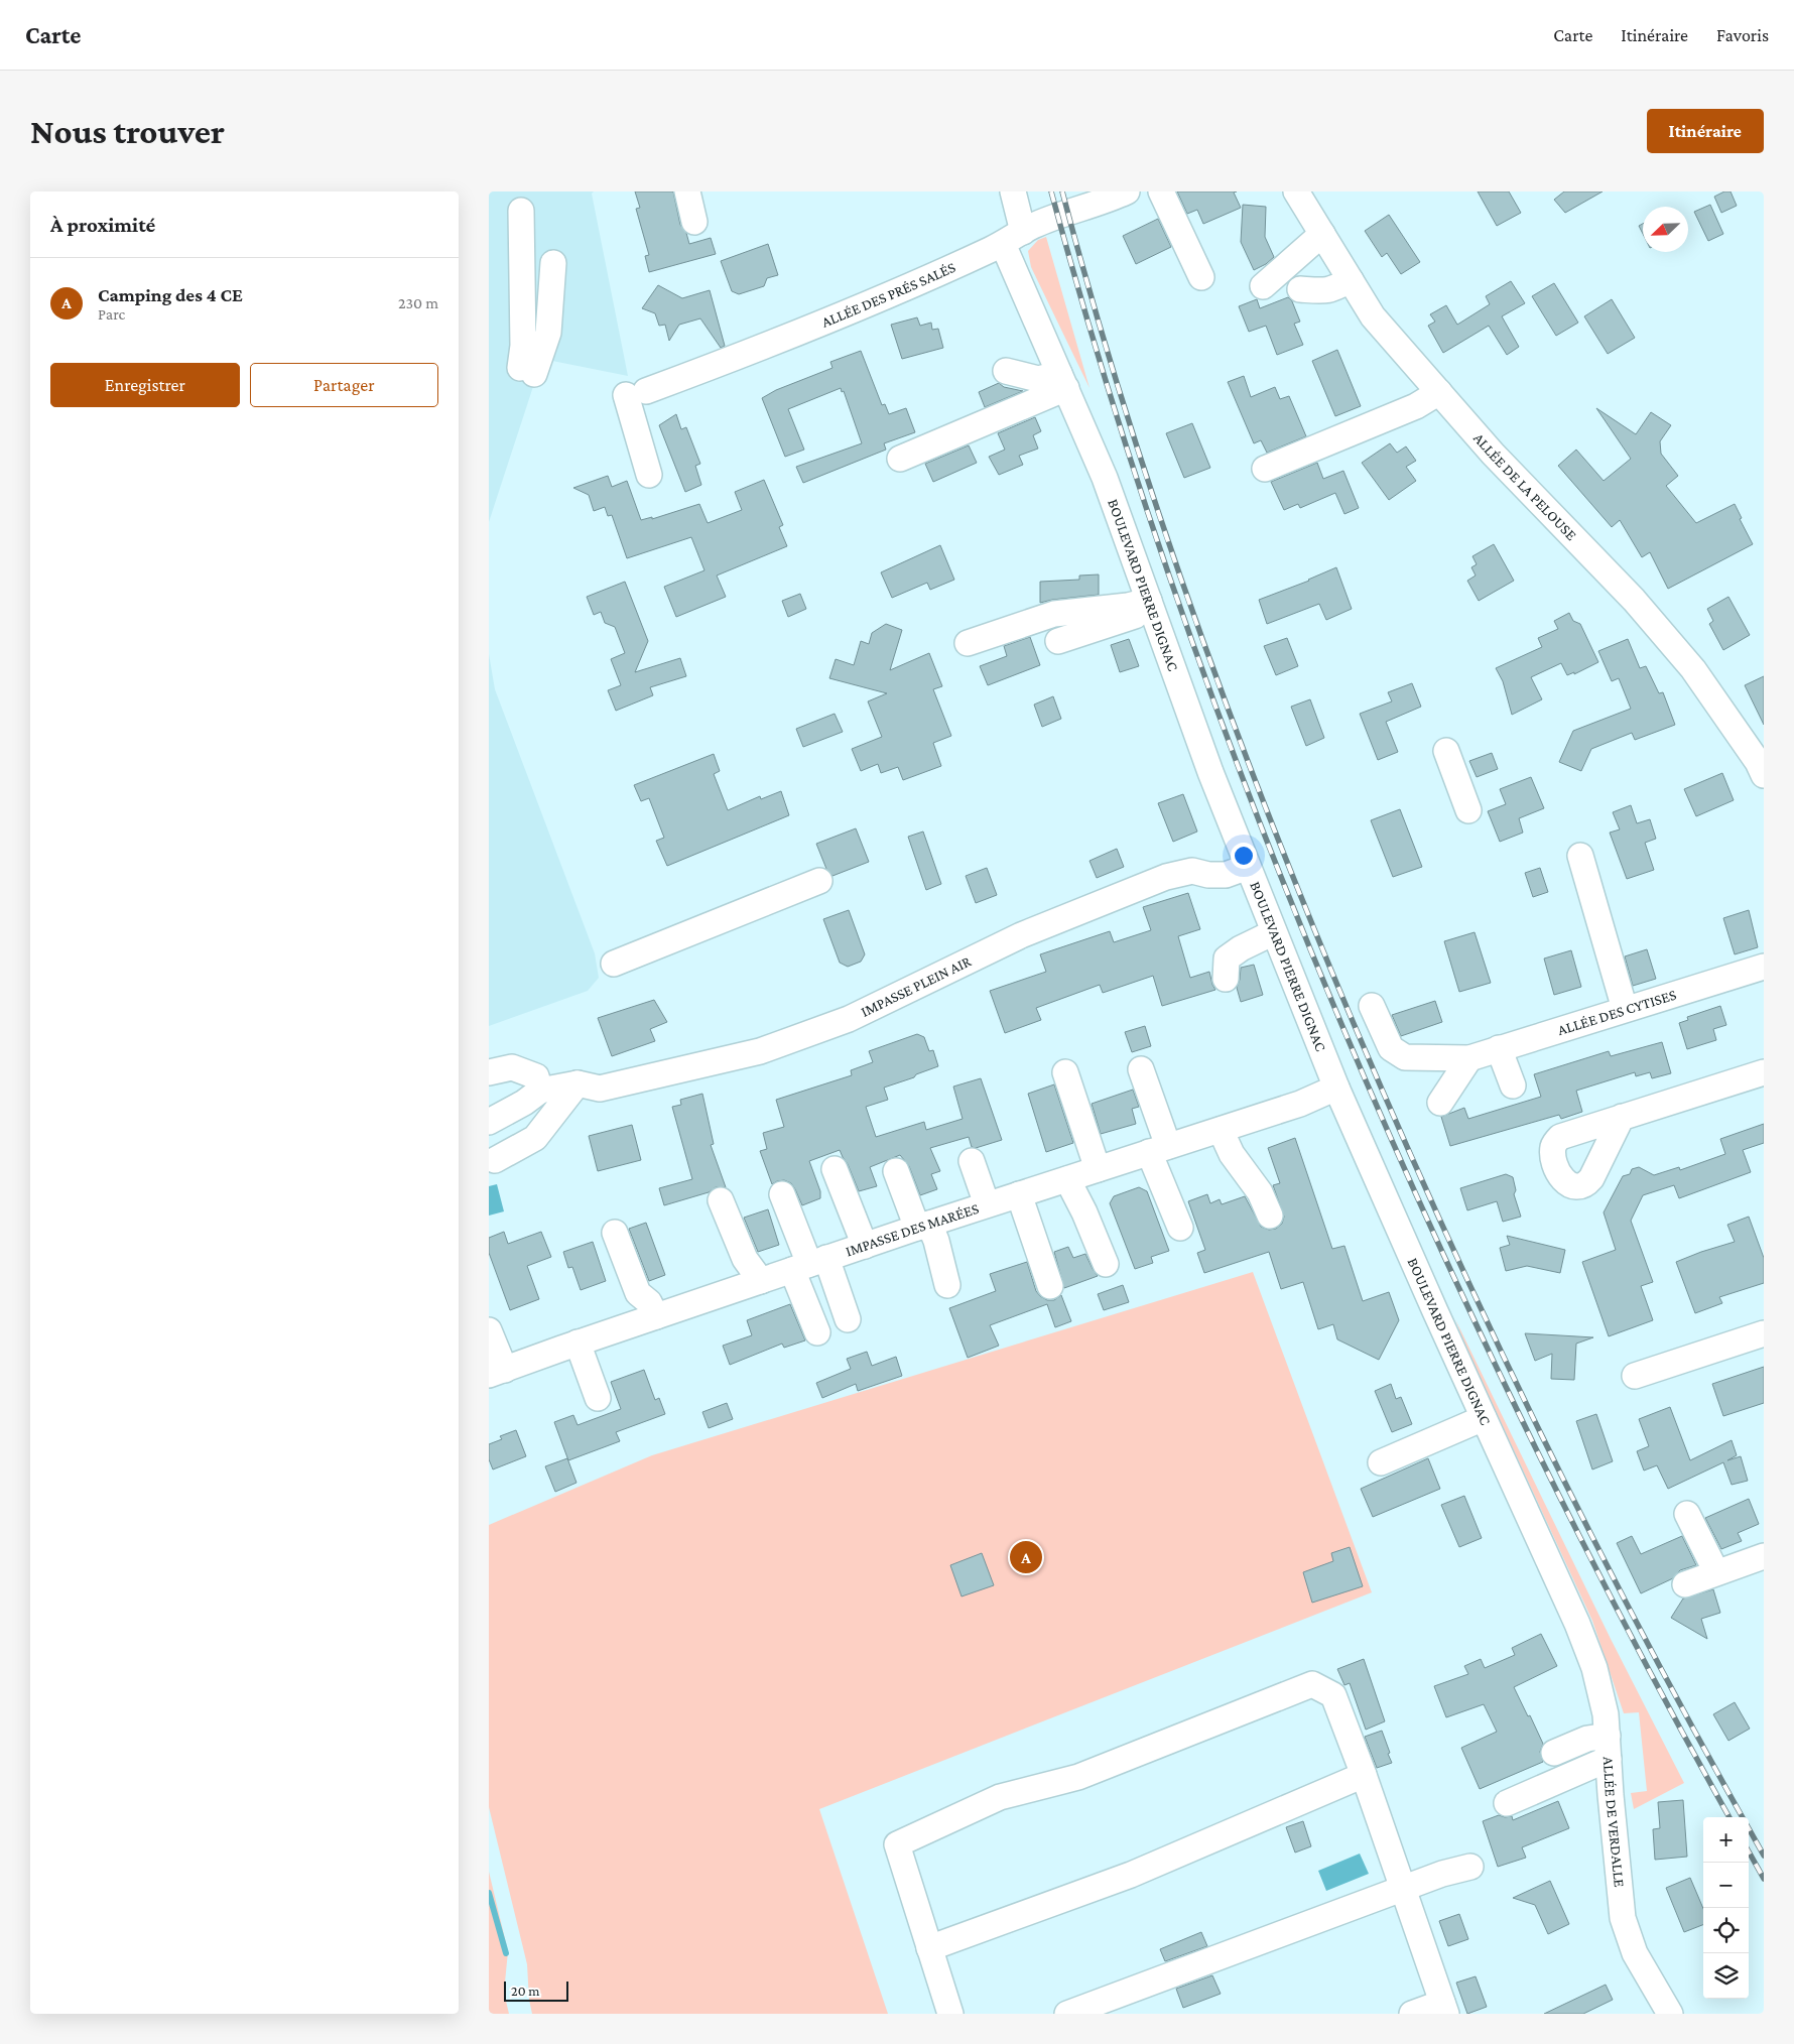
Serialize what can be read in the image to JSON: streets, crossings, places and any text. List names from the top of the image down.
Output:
{
  "streets": {
    "street": [
      "ALLÉE DES PRÉS SALÉS",
      "ALLÉE DE LA PELOUSE",
      "BOULEVARD PIERRE DIGNAC",
      "IMPASSE PLEIN AIR",
      "ALLÉE DES CYTISES",
      "IMPASSE DES MARÉES",
      "ALLÉE DE VERDALLE"
    ]
  },
  "crossings": [
    ["ALLÉE DES PRÉS SALÉS", "BOULEVARD PIERRE DIGNAC"],
    ["BOULEVARD PIERRE DIGNAC", "IMPASSE PLEIN AIR"],
    ["BOULEVARD PIERRE DIGNAC", "IMPASSE DES MARÉES"],
    ["BOULEVARD PIERRE DIGNAC", "ALLÉE DE VERDALLE"]
  ],
  "scale_bar": "20 m",
  "north": "bottom left",
  "page": {
    "header": "Carte",
    "nav": ["Carte", "Itinéraire", "Favoris"],
    "buttons": [
      "Itinéraire",
      ["Enregistrer", "Partager"]
    ],
    "title": "Nous trouver",
    "heading": "À proximité",
    "list": [
      {
        "mark": "A",
        "name": "Camping des 4 CE",
        "note": "Parc",
        "value": "230 m"
      }
    ],
    "pins": "A",
    "map_buttons": ["+", "−"],
    "scale": "20 m"
  }
}
